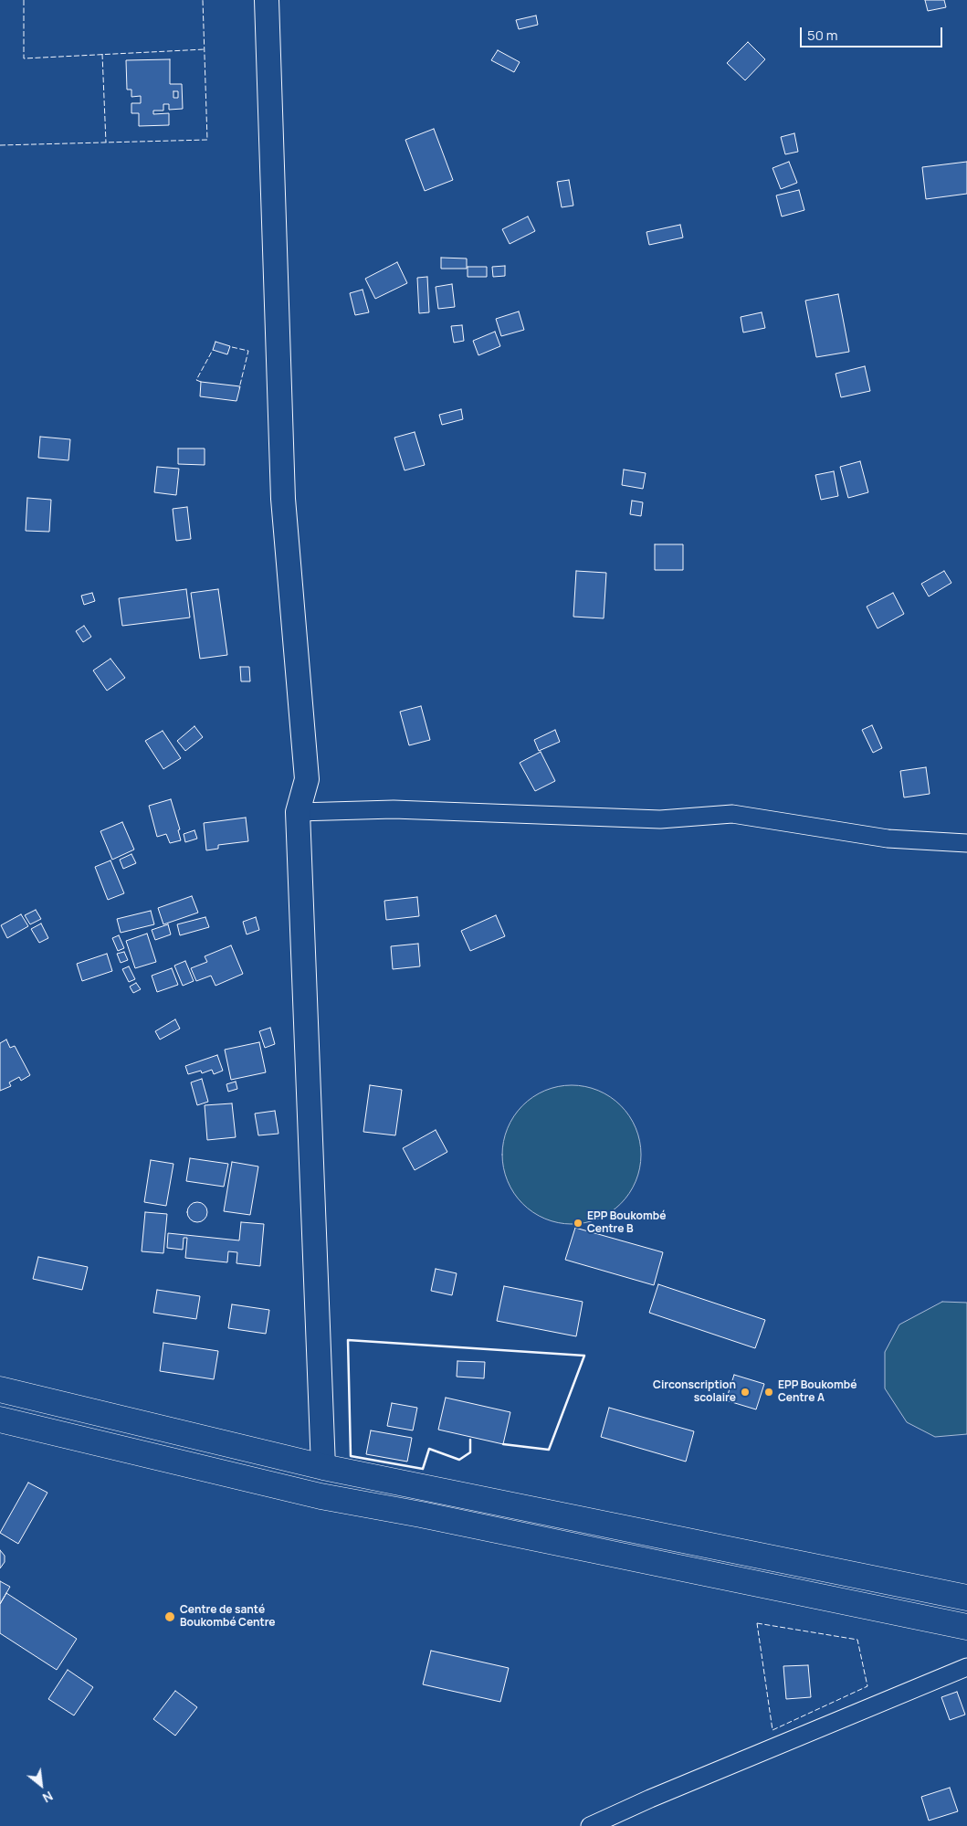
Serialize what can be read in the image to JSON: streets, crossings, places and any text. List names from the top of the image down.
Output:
{
  "places": [
    "EPP Boukombé Centre B",
    "Circonscription scolaire",
    "EPP Boukombé Centre A",
    "Centre de santé Boukombé Centre"
  ],
  "scale_bar": "50 m",
  "north": "bottom right"
}
